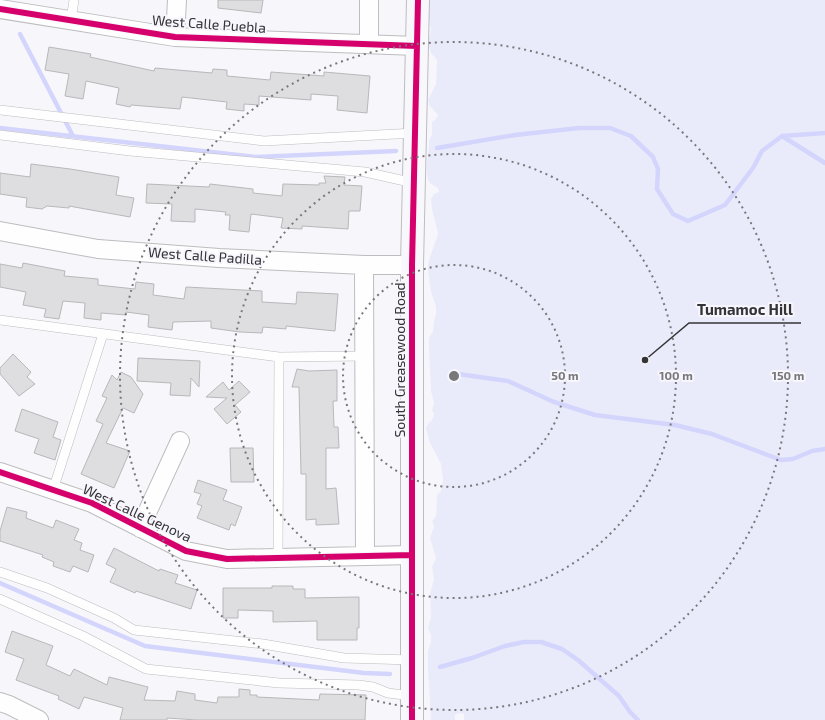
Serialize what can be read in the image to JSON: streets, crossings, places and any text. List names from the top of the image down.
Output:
{
  "streets": {
    "main road": ["South Greasewood Road"],
    "street": ["West Calle Puebla", "West Calle Padilla", "West Calle Genova"]
  },
  "crossings": [
    ["West Calle Puebla", "South Greasewood Road"],
    ["West Calle Padilla", "South Greasewood Road"],
    ["South Greasewood Road", "West Calle Genova"]
  ],
  "places": ["Tumamoc Hill"],
  "rings": ["50 m", "100 m", "150 m"]
}
